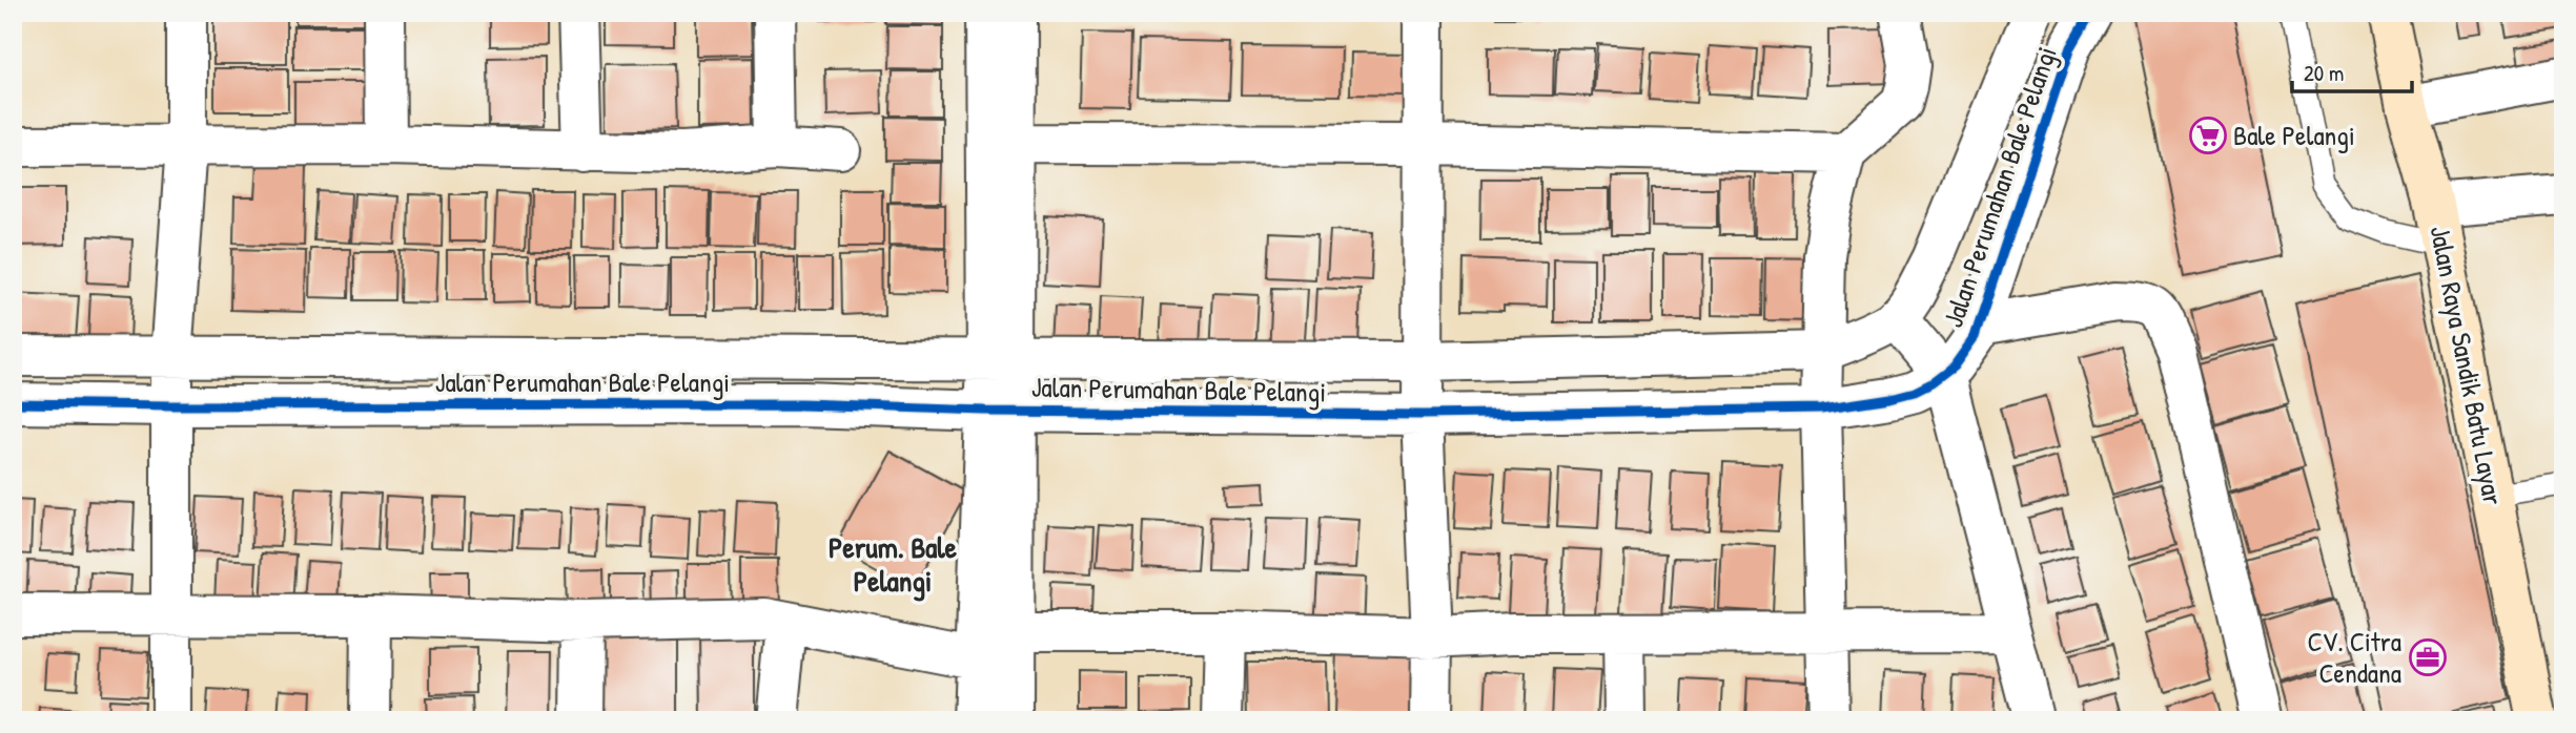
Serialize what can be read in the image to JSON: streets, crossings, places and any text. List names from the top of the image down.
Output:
{
  "streets": {
    "main road": ["Jalan Raya Sandik Batu Layar"],
    "street": ["Jalan Perumahan Bale Pelangi"]
  },
  "districts": ["Perum. Bale Pelangi"],
  "places": {
    "supermarket": ["Bale Pelangi"],
    "office": ["CV. Citra Cendana"]
  },
  "scale_bar": "20 m"
}
